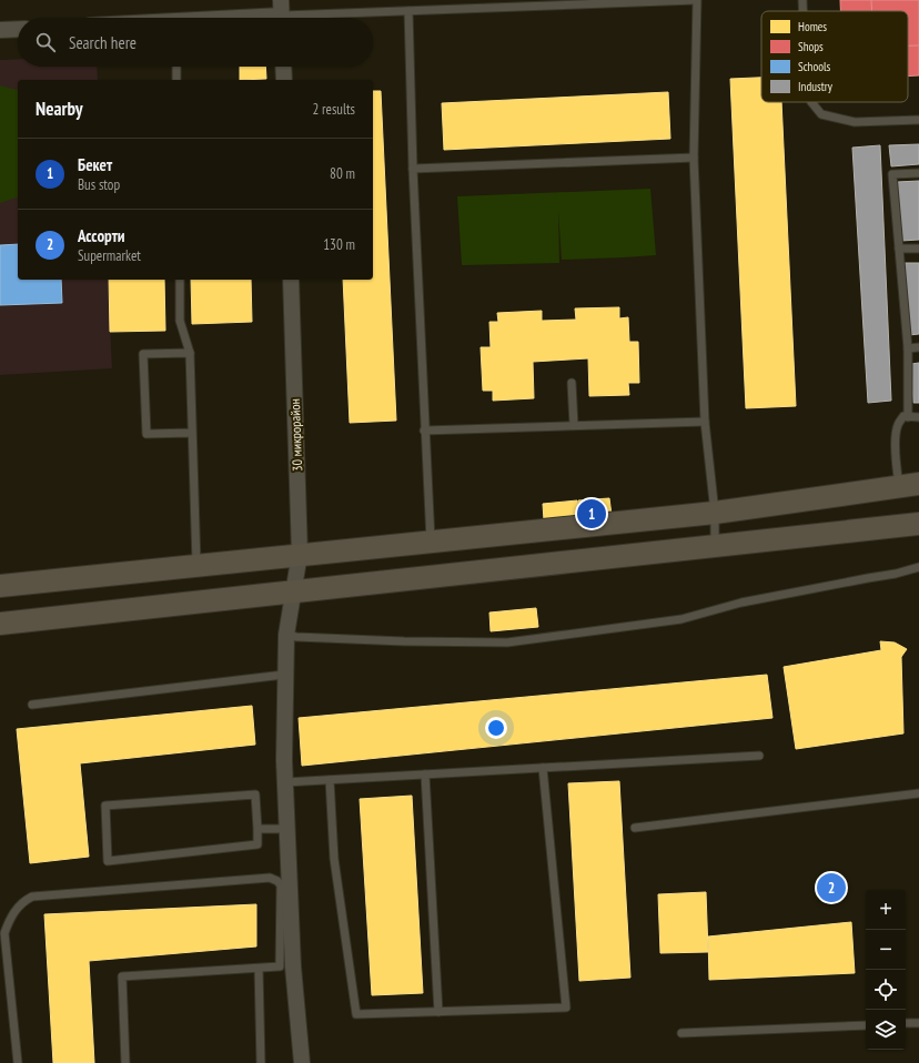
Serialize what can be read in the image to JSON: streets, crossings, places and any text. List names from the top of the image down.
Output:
{
  "streets": {
    "street": ["30 микрорайон"]
  },
  "legend": [
    "Homes",
    "Shops",
    "Schools",
    "Industry"
  ],
  "page": {
    "search": "Search here",
    "heading": ["Nearby", "2 results"],
    "list": [
      {
        "mark": "1",
        "name": "Бекет",
        "note": "Bus stop",
        "value": "80 m"
      },
      {
        "mark": "2",
        "name": "Ассорти",
        "note": "Supermarket",
        "value": "130 m"
      }
    ],
    "pins": ["1", "2"],
    "map_buttons": ["+", "−"]
  }
}
